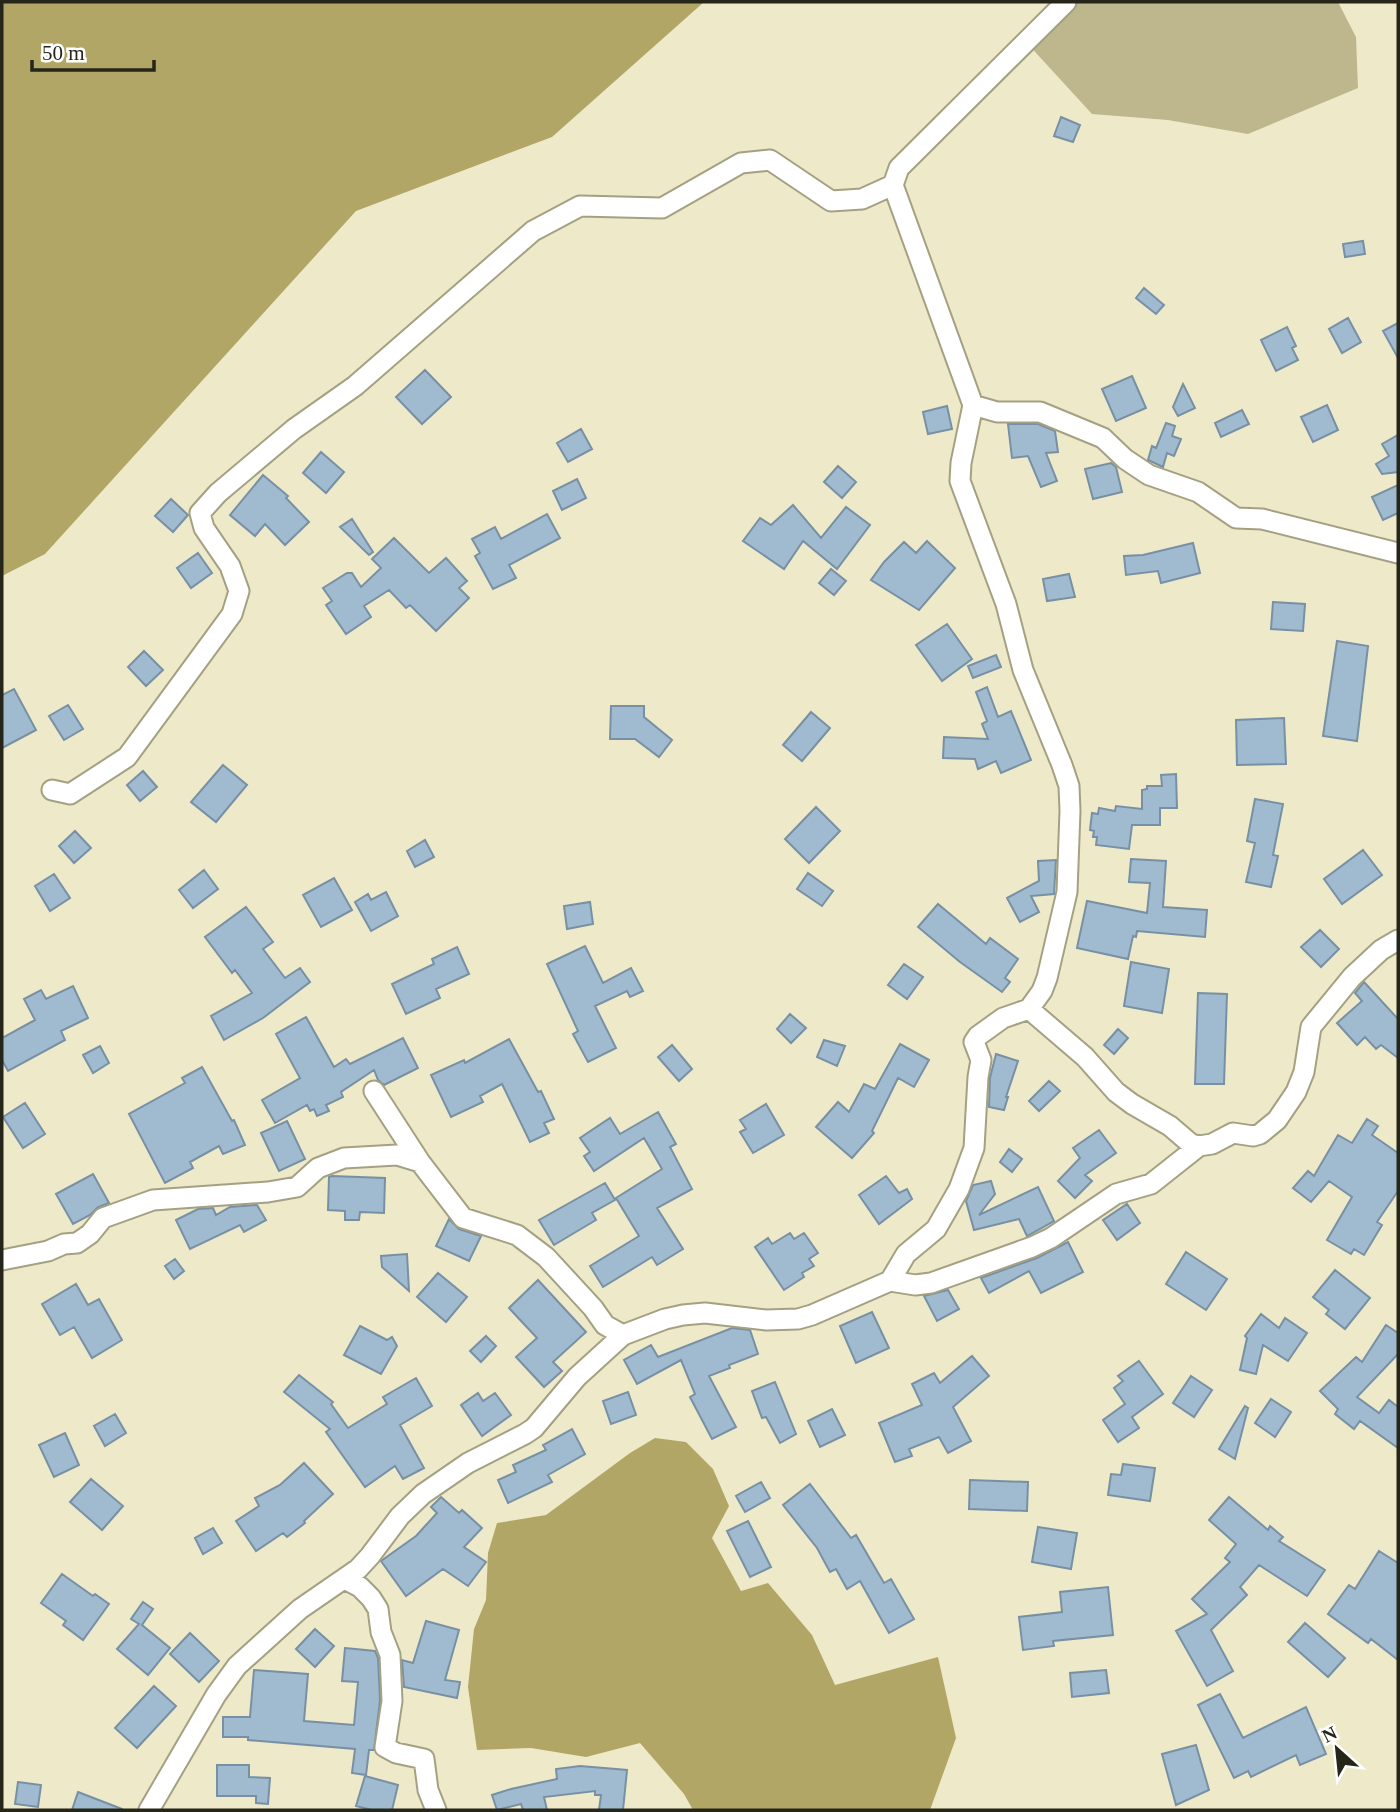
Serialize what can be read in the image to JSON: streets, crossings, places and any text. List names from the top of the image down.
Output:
{
  "scale_bar": "50 m",
  "north": "top left"
}
